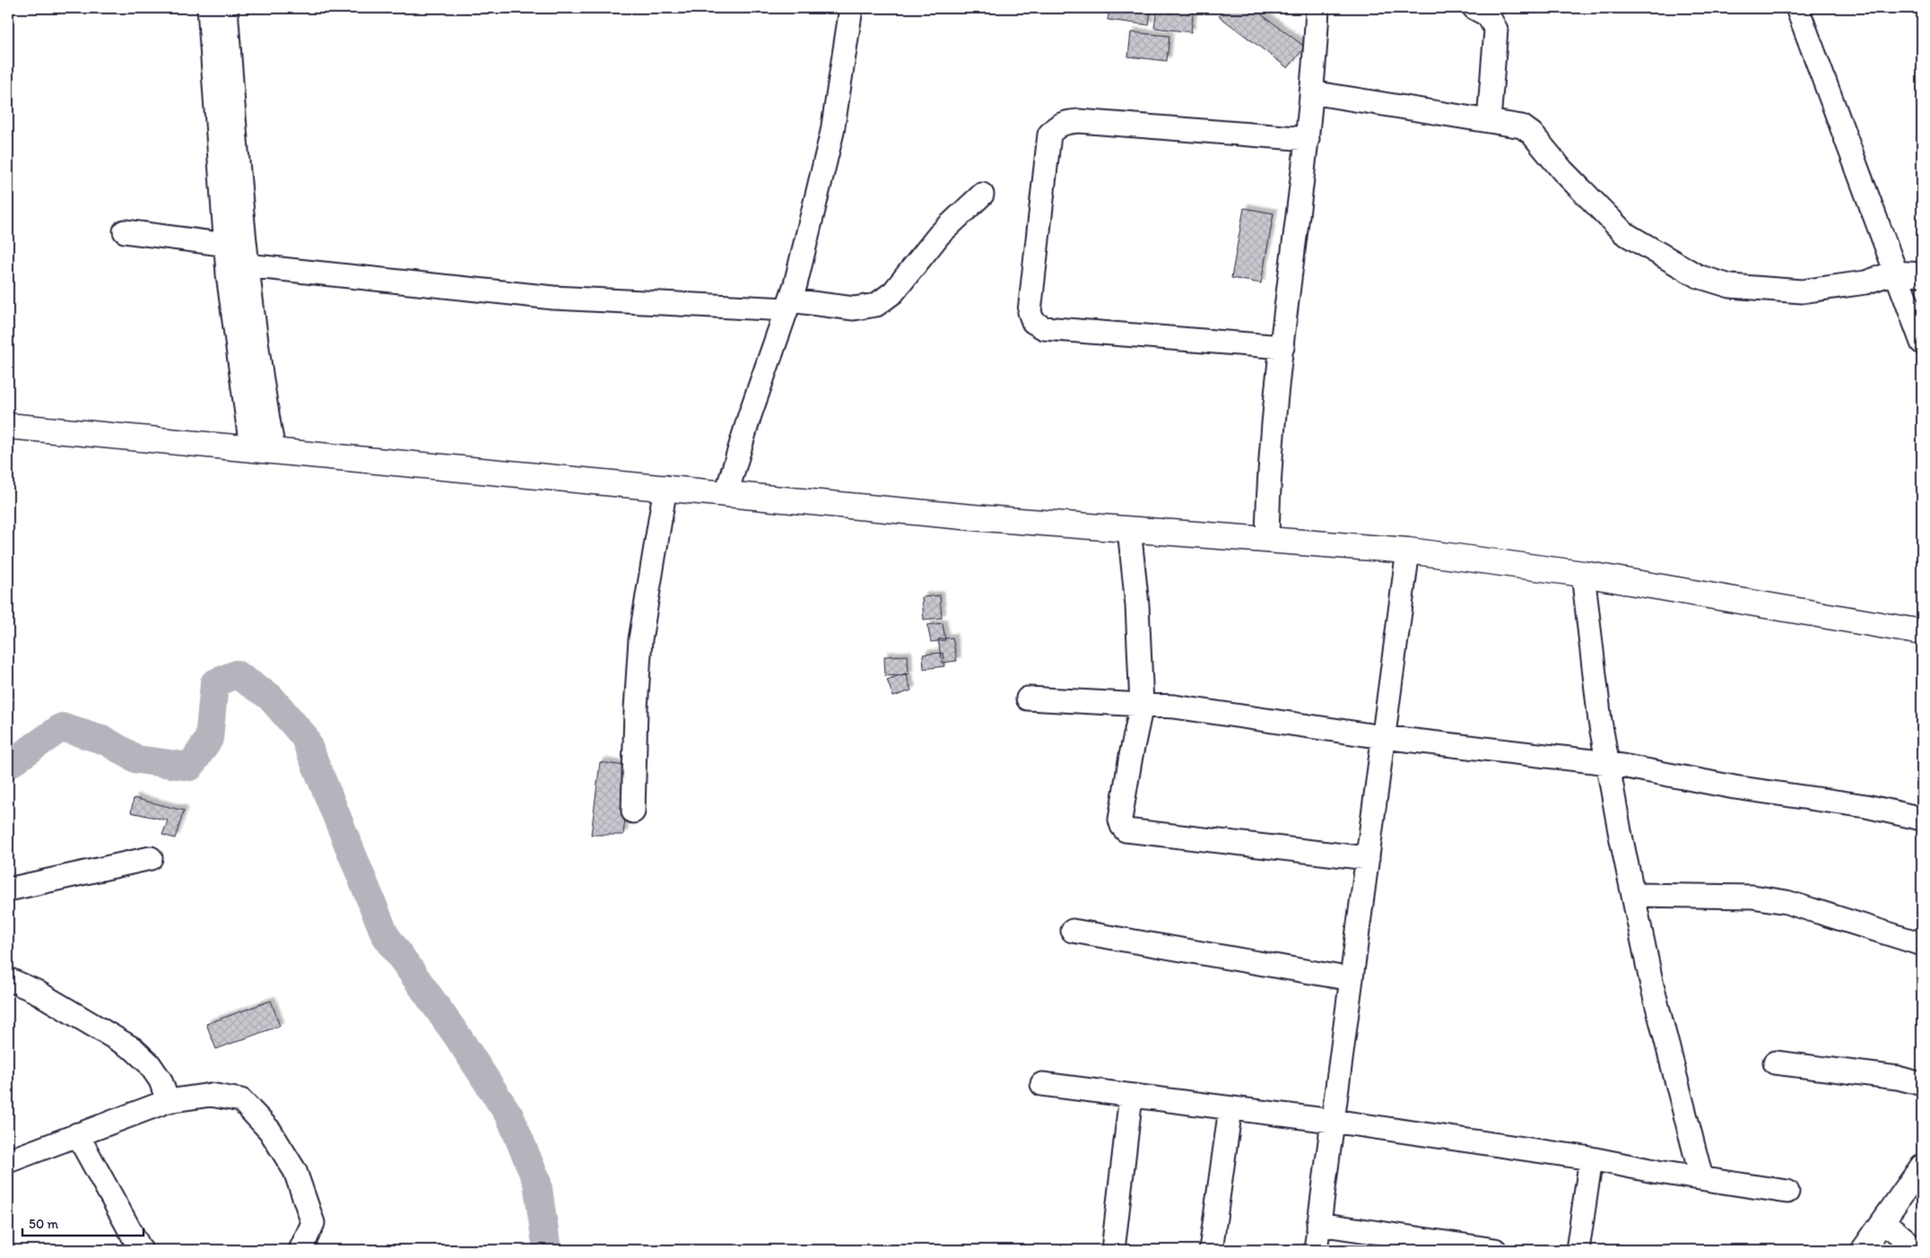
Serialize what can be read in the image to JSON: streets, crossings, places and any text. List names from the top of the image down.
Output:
{
  "scale_bar": "50 m"
}
